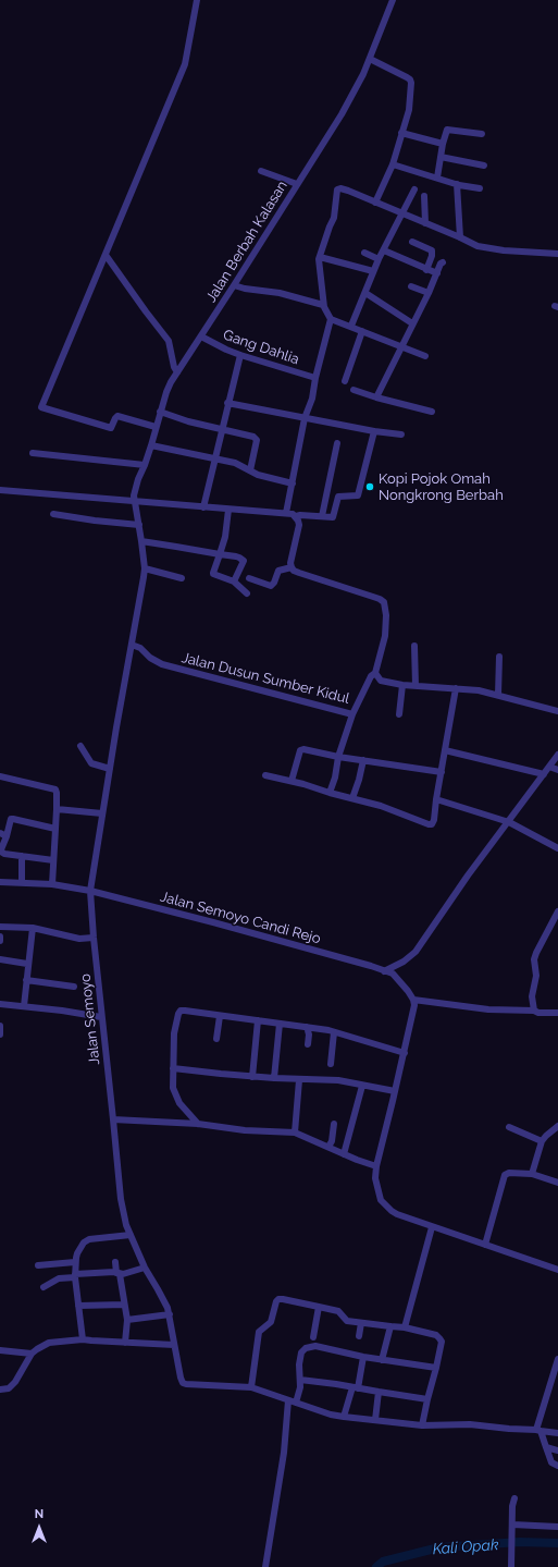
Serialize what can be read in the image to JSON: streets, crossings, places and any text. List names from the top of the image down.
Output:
{
  "streets": {
    "street": [
      "Jalan Berbah Kalasan",
      "Gang Dahlia",
      "Jalan Dusun Sumber Kidul",
      "Jalan Semoyo Candi Rejo",
      "Jalan Semoyo"
    ]
  },
  "crossings": [
    ["Jalan Berbah Kalasan", "Gang Dahlia"],
    ["Jalan Berbah Kalasan", "Jalan Semoyo"],
    ["Jalan Dusun Sumber Kidul", "Jalan Semoyo"],
    ["Jalan Semoyo Candi Rejo", "Jalan Semoyo"]
  ],
  "water": ["Kali Opak"],
  "places": ["Kopi Pojok Omah Nongkrong Berbah"],
  "north": "top"
}
